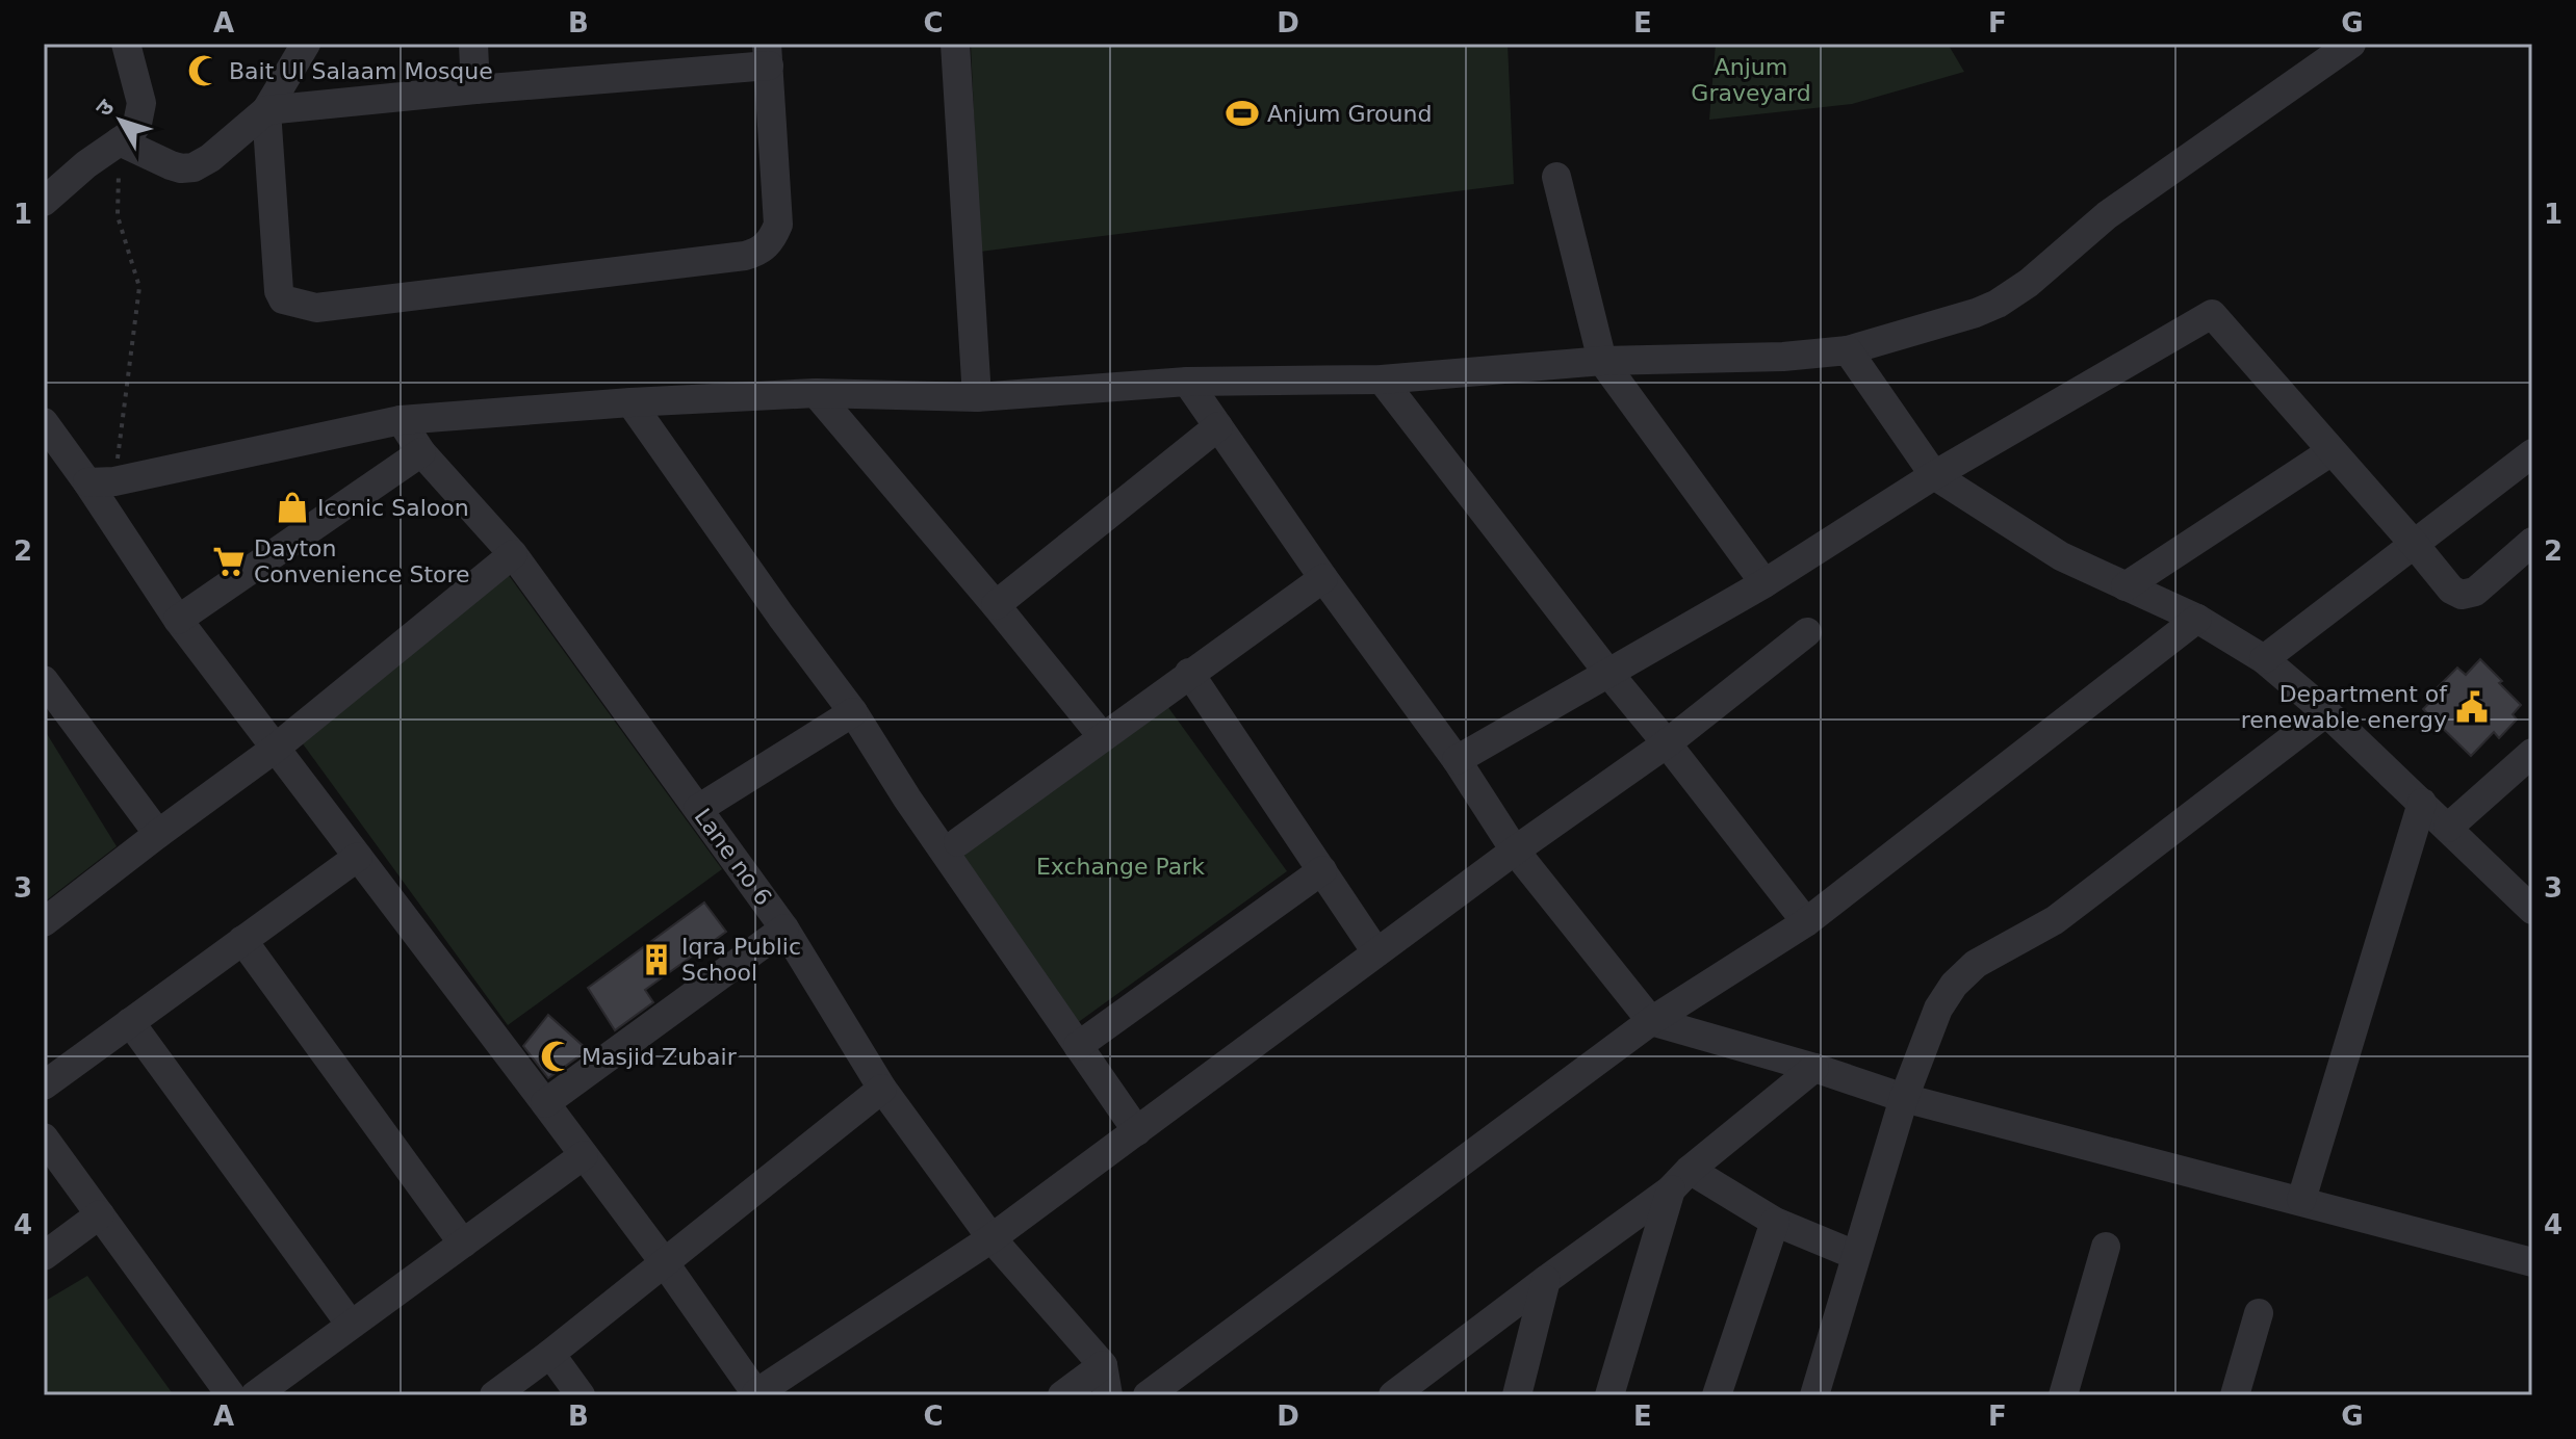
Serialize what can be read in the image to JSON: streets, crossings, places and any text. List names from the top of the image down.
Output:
{
  "streets": {
    "street": ["Lane no 6"]
  },
  "parks": ["Anjum Graveyard", "Exchange Park"],
  "places": {
    "mosque": ["Bait Ul Salaam Mosque", "Masjid Zubair"],
    "sports": ["Anjum Ground"],
    "shop": ["Iconic Saloon"],
    "supermarket": ["Dayton Convenience Store"],
    "public building": ["Department of renewable energy"],
    "building": ["Iqra Public School"]
  },
  "north": "top left",
  "grid": {
    "columns": [
      "A",
      "B",
      "C",
      "D",
      "E",
      "F",
      "G"
    ],
    "rows": [
      "1",
      "2",
      "3",
      "4"
    ]
  }
}
